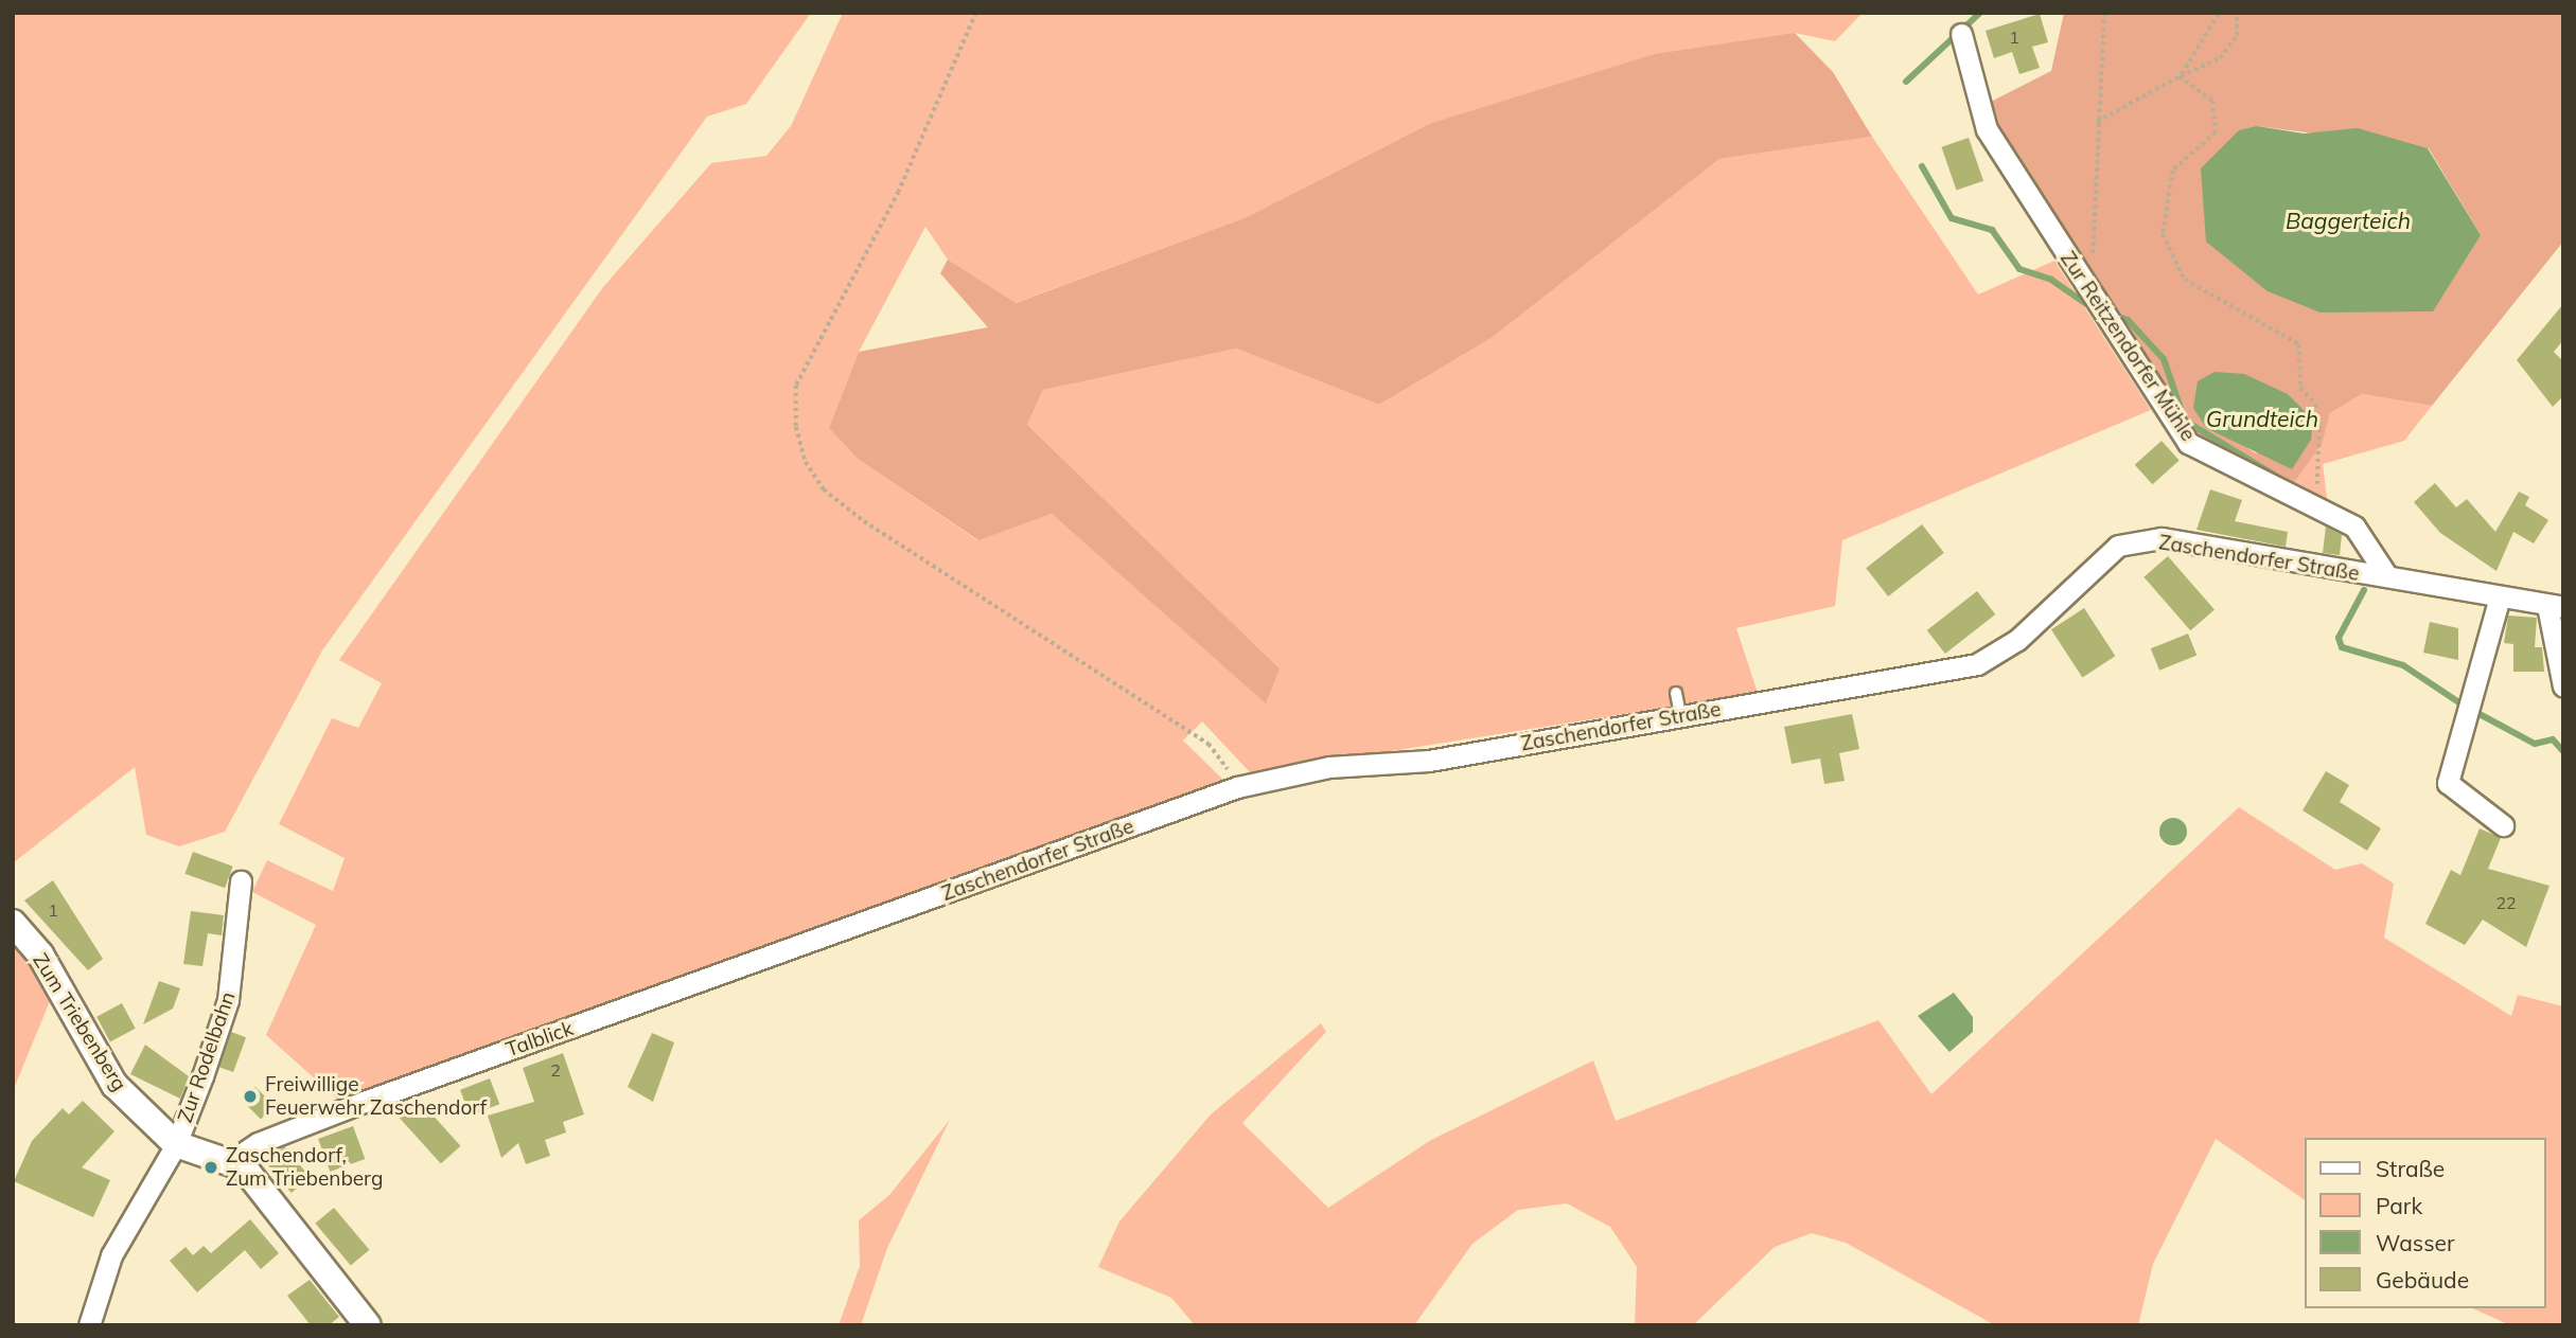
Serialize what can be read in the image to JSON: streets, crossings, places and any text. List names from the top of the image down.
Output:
{
  "streets": {
    "street": [
      "Zur Reitzendorfer Mühle",
      "Zaschendorfer Straße",
      "Zum Triebenberg",
      "Talblick",
      "Zur Rodelbahn"
    ]
  },
  "crossings": [
    ["Zur Reitzendorfer Mühle", "Zaschendorfer Straße"],
    ["Zaschendorfer Straße", "Talblick"],
    ["Zum Triebenberg", "Talblick"],
    ["Zum Triebenberg", "Zur Rodelbahn"]
  ],
  "water": ["Baggerteich", "Grundteich"],
  "places": ["Freiwillige Feuerwehr Zaschendorf", "Zaschendorf, Zum Triebenberg"],
  "house_numbers": [
    "1",
    "22",
    "1",
    "2"
  ],
  "legend": [
    "Straße",
    "Park",
    "Wasser",
    "Gebäude"
  ]
}
